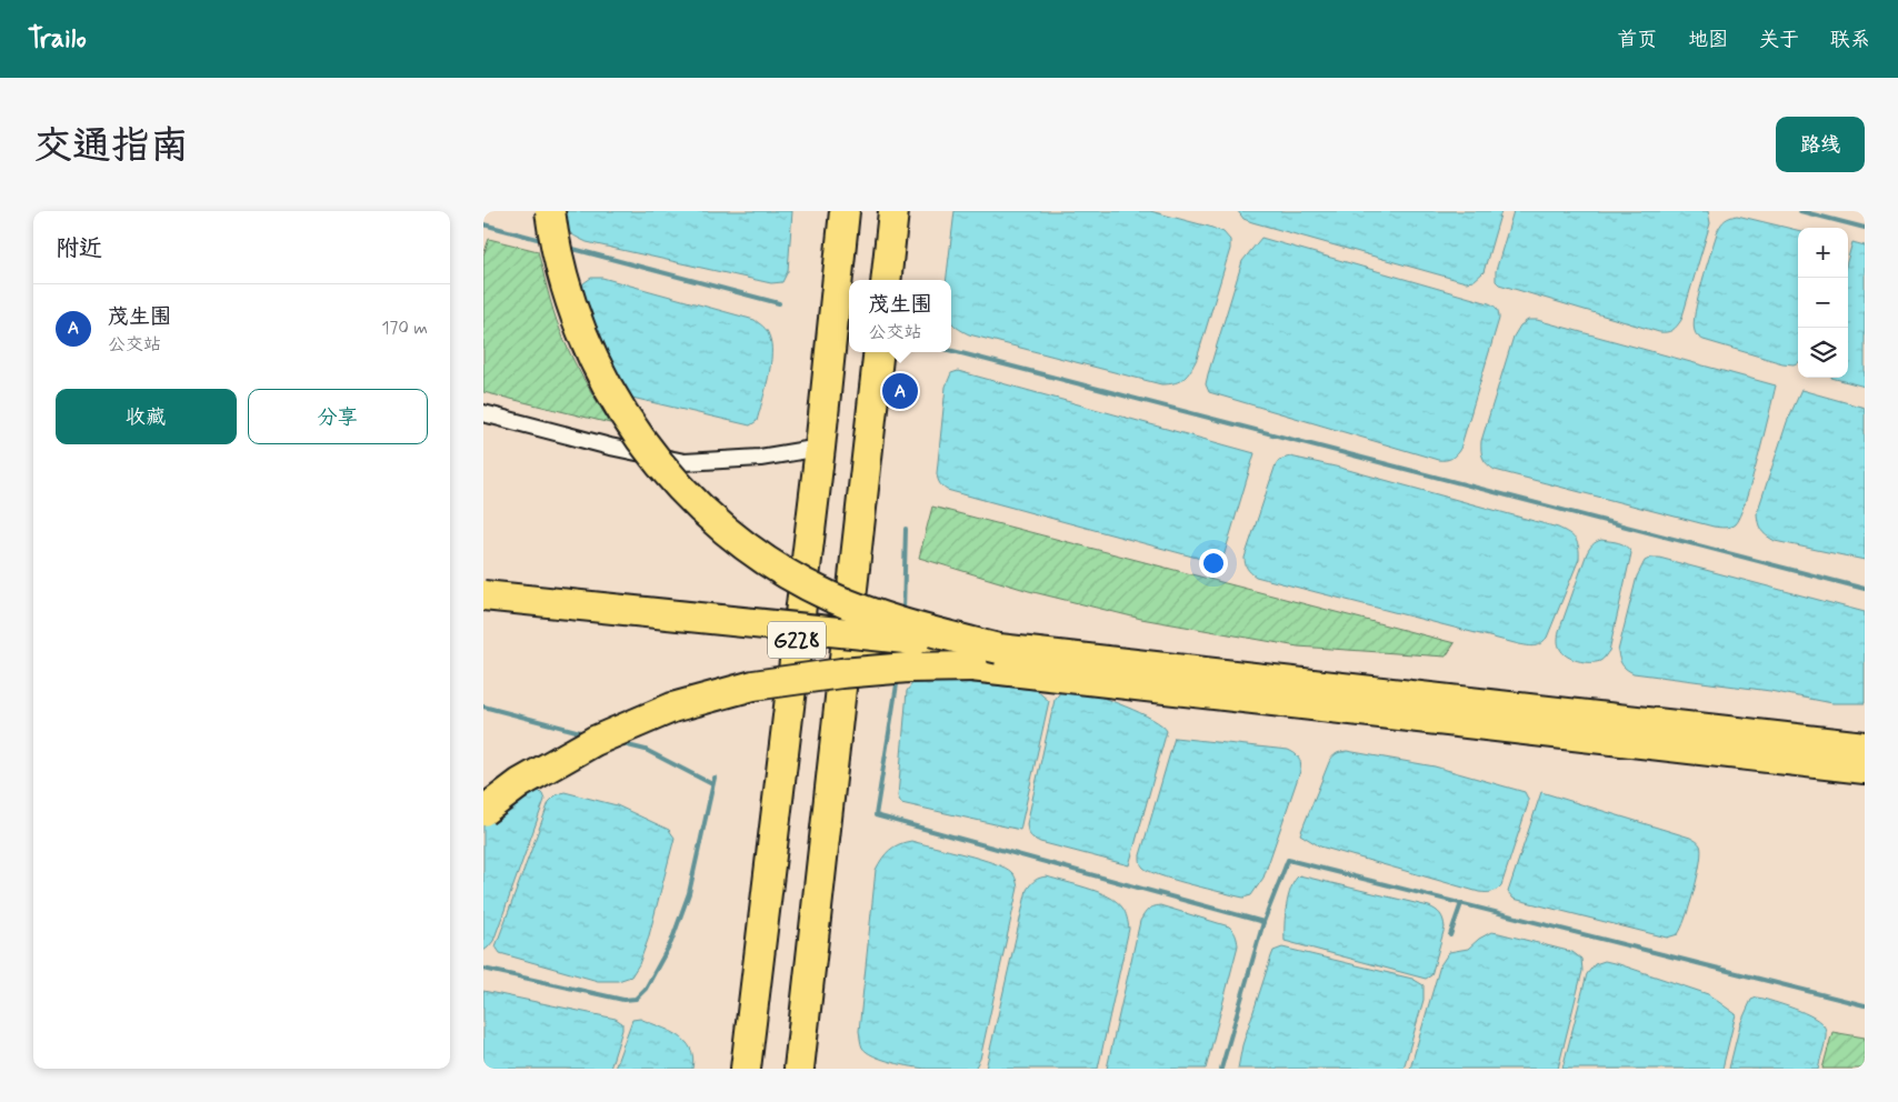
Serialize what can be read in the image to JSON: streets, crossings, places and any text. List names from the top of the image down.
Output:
{
  "streets": {
    "highway": ["G228"]
  },
  "page": {
    "header": "Trailo",
    "nav": [
      "首页",
      "地图",
      "关于",
      "联系"
    ],
    "buttons": [
      "路线",
      ["收藏", "分享"]
    ],
    "title": "交通指南",
    "heading": "附近",
    "map_buttons": ["+", "−"],
    "popup": ["茂生围", "公交站"],
    "list": [
      {
        "mark": "A",
        "name": "茂生围",
        "note": "公交站",
        "value": "170 m"
      }
    ],
    "pins": "A"
  }
}
